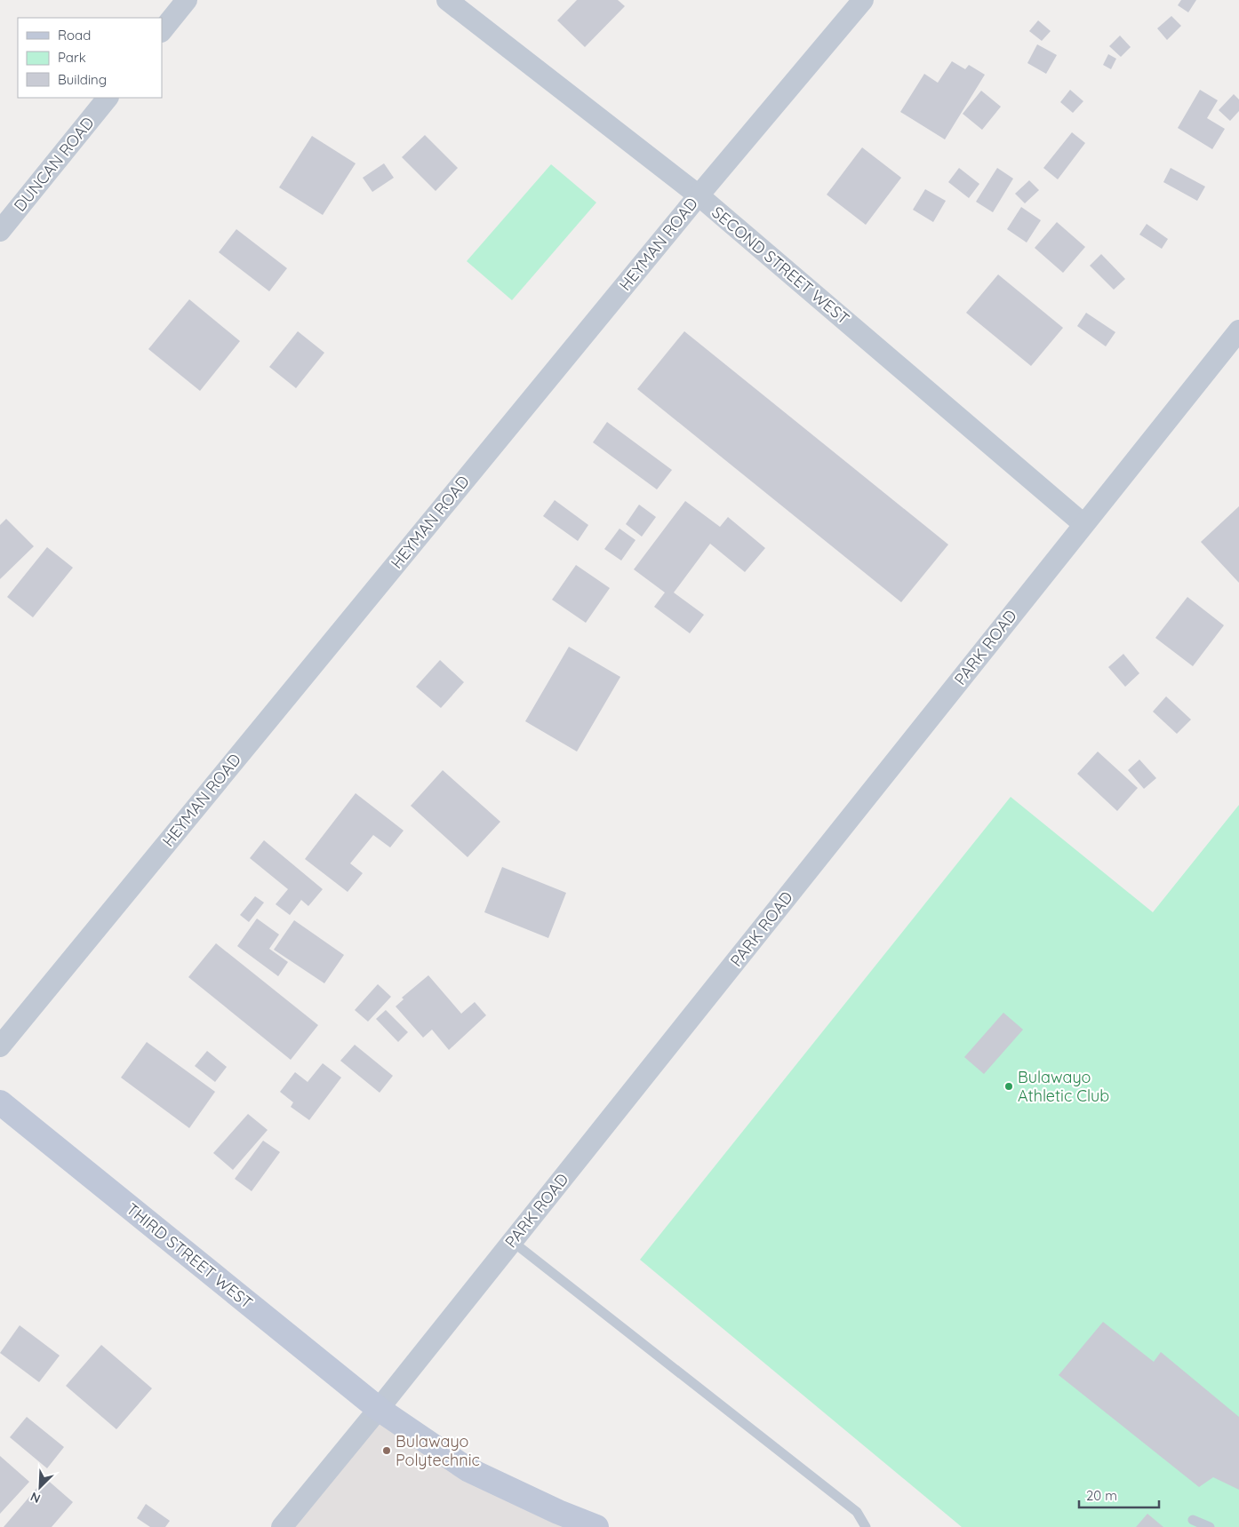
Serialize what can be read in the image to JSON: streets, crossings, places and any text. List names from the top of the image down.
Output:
{
  "streets": {
    "main road": ["THIRD STREET WEST"],
    "street": [
      "DUNCAN ROAD",
      "HEYMAN ROAD",
      "SECOND STREET WEST",
      "PARK ROAD"
    ]
  },
  "crossings": [
    ["HEYMAN ROAD", "SECOND STREET WEST"],
    ["SECOND STREET WEST", "PARK ROAD"],
    ["PARK ROAD", "THIRD STREET WEST"]
  ],
  "places": ["Bulawayo Athletic Club", "Bulawayo Polytechnic"],
  "legend": ["Road", "Park", "Building"],
  "scale_bar": "20 m",
  "north": "bottom left"
}
